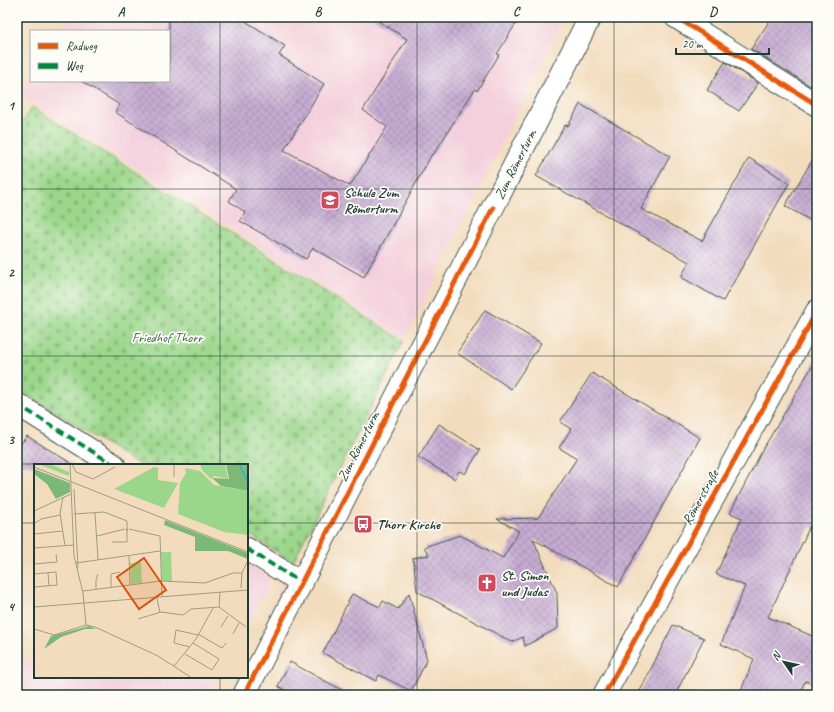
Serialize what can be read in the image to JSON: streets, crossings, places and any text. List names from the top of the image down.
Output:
{
  "streets": {
    "street": ["Zum Römerturm", "Römerstraße"]
  },
  "parks": ["Friedhof Thorr"],
  "places": {
    "school or university": ["Schule Zum Römerturm"],
    "bus stop": ["Thorr Kirche"],
    "church": ["St. Simon und Judas"]
  },
  "legend": ["Radweg", "Weg"],
  "scale_bar": "20 m",
  "north": "top left",
  "grid": {
    "columns": [
      "A",
      "B",
      "C",
      "D"
    ],
    "rows": [
      "1",
      "2",
      "3",
      "4"
    ]
  }
}
